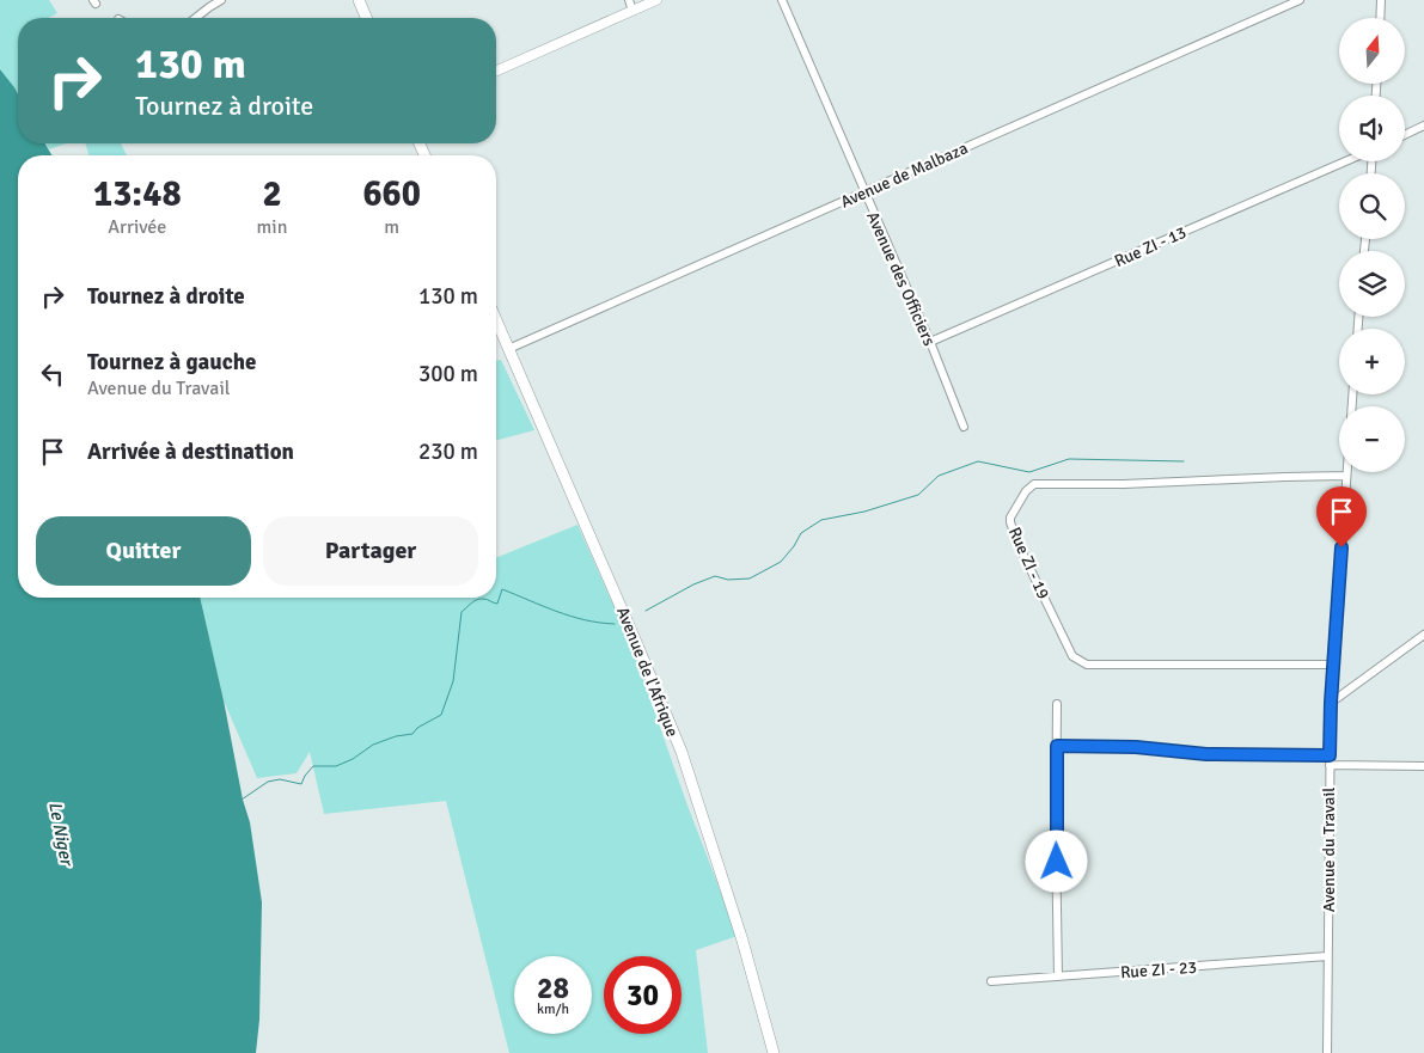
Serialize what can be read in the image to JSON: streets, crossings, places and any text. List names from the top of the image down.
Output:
{
  "streets": {
    "main road": ["Avenue de l'Afrique"],
    "street": [
      "Avenue de Malbaza",
      "Rue ZI - 13",
      "Avenue des Officiers",
      "Rue ZI - 19",
      "Avenue du Travail",
      "Rue ZI - 23"
    ]
  },
  "crossings": [
    ["Avenue de Malbaza", "Avenue des Officiers"],
    ["Avenue de Malbaza", "Avenue de l'Afrique"],
    ["Rue ZI - 13", "Avenue des Officiers"],
    ["Rue ZI - 19", "Avenue du Travail"],
    ["Avenue du Travail", "Rue ZI - 23"]
  ],
  "water": ["Le Niger"],
  "north": "top",
  "page": {
    "map_buttons": ["+", "−"],
    "turn": ["130 m", "Tournez à droite"],
    "eta": [
      "13:48",
      "Arrivée",
      "2",
      "min",
      "660",
      "m"
    ],
    "list": [
      {
        "name": "Tournez à droite",
        "value": "130 m"
      },
      {
        "name": "Tournez à gauche",
        "note": "Avenue du Travail",
        "value": "300 m"
      },
      {
        "name": "Arrivée à destination",
        "value": "230 m"
      }
    ],
    "buttons": ["Quitter", "Partager"],
    "speed": "28 km/h",
    "limit": "30"
  }
}
